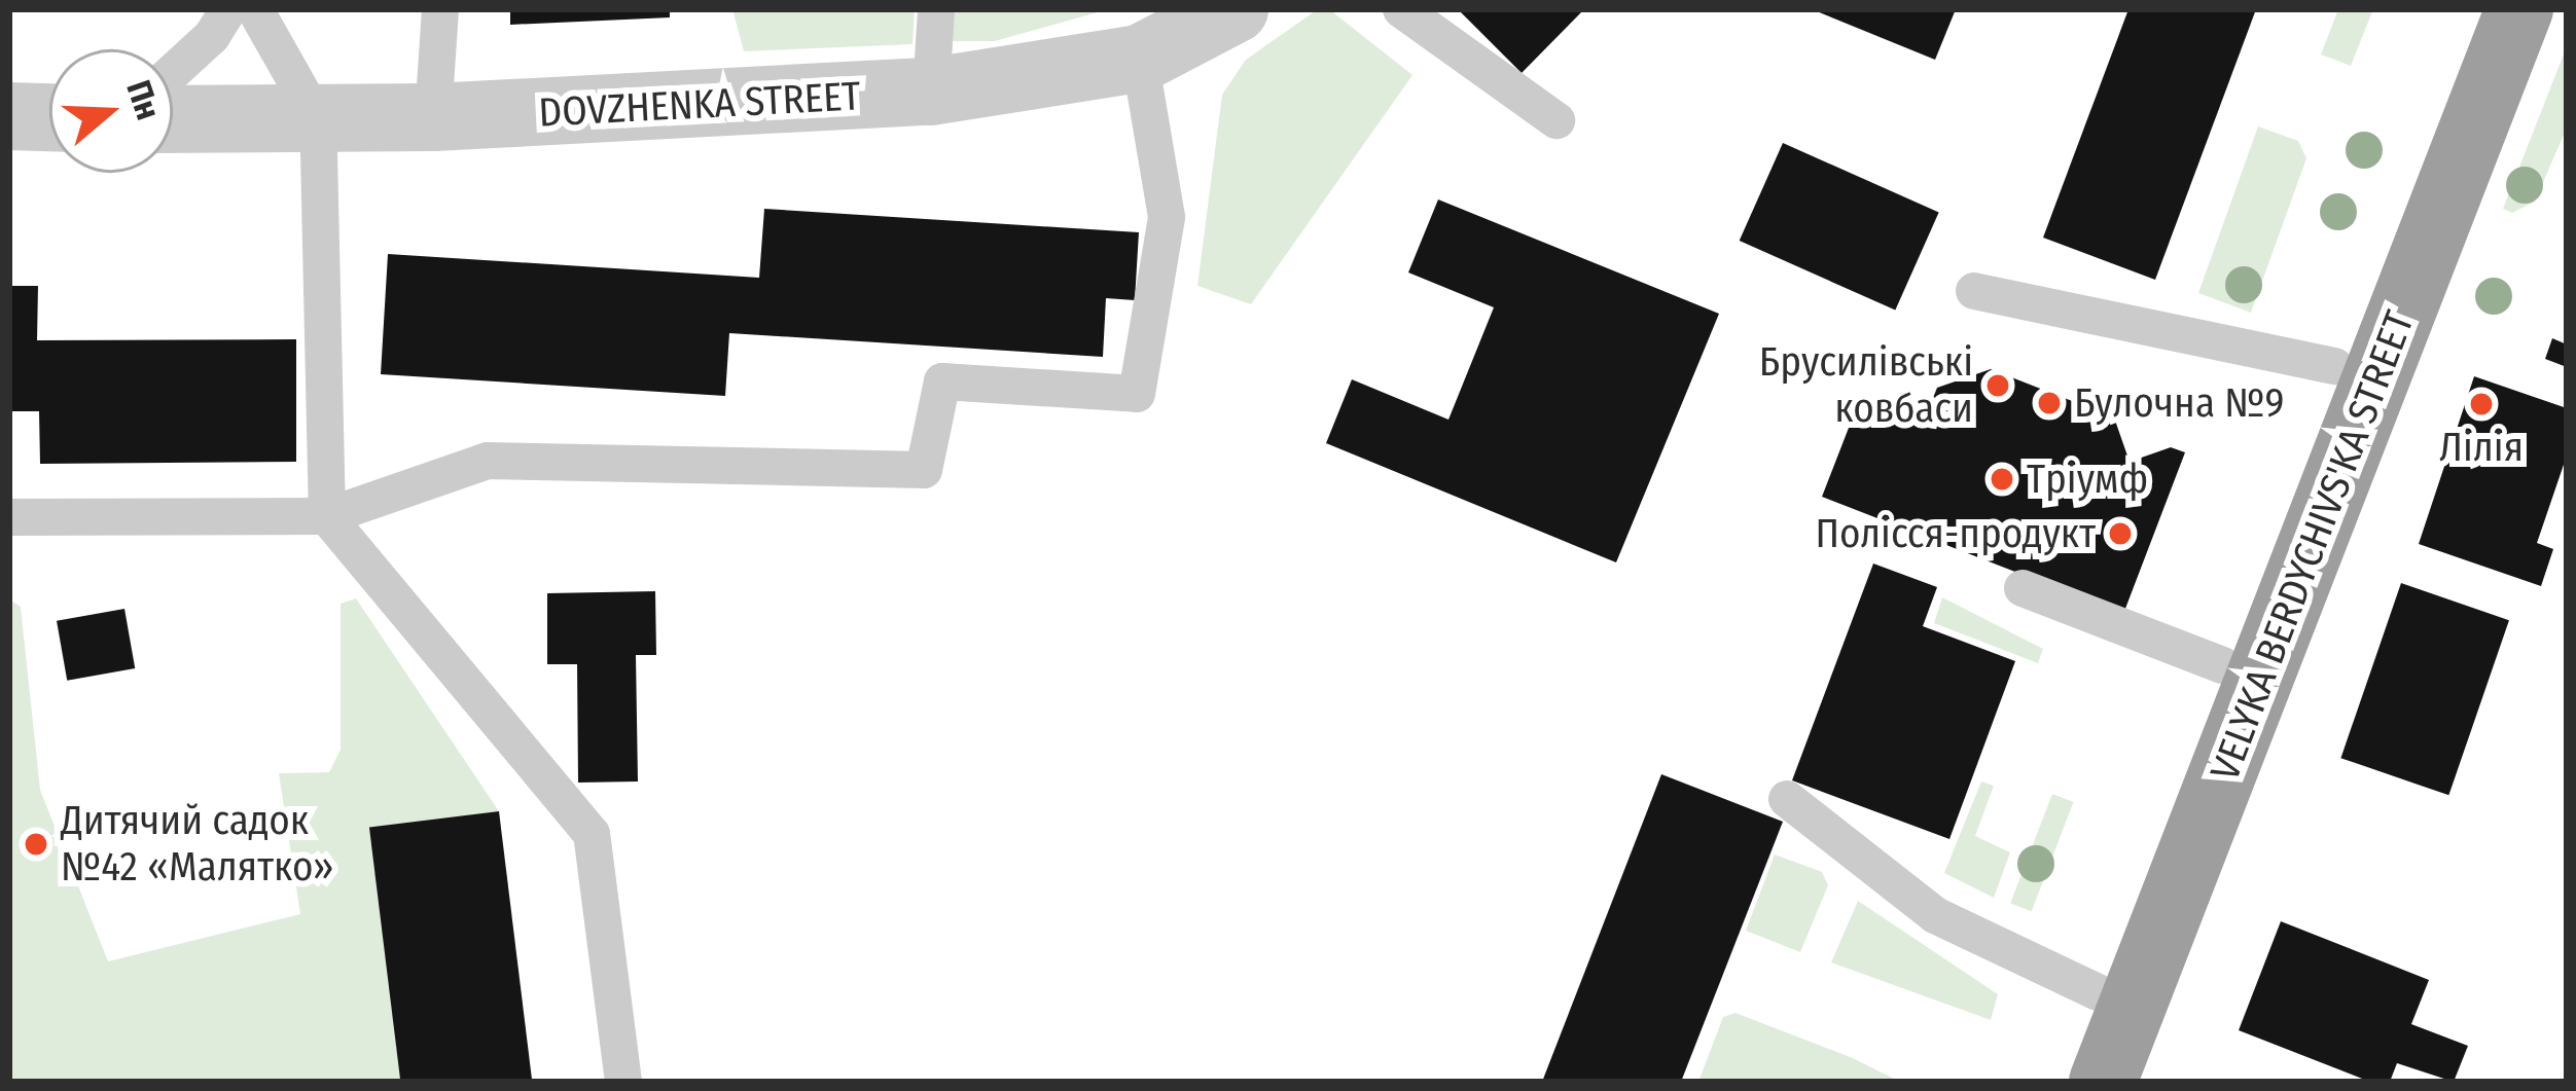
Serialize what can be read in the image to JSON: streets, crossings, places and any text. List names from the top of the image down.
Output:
{
  "streets": {
    "highway": ["VELYKA BERDYCHIVS'KA STREET"],
    "street": ["DOVZHENKA STREET"]
  },
  "places": [
    "Брусилівські ковбаси",
    "Булочна №9",
    "Лілія",
    "Тріумф",
    "Полісся-продукт",
    "Дитячий садок №42 «Малятко»"
  ],
  "north": "right"
}
